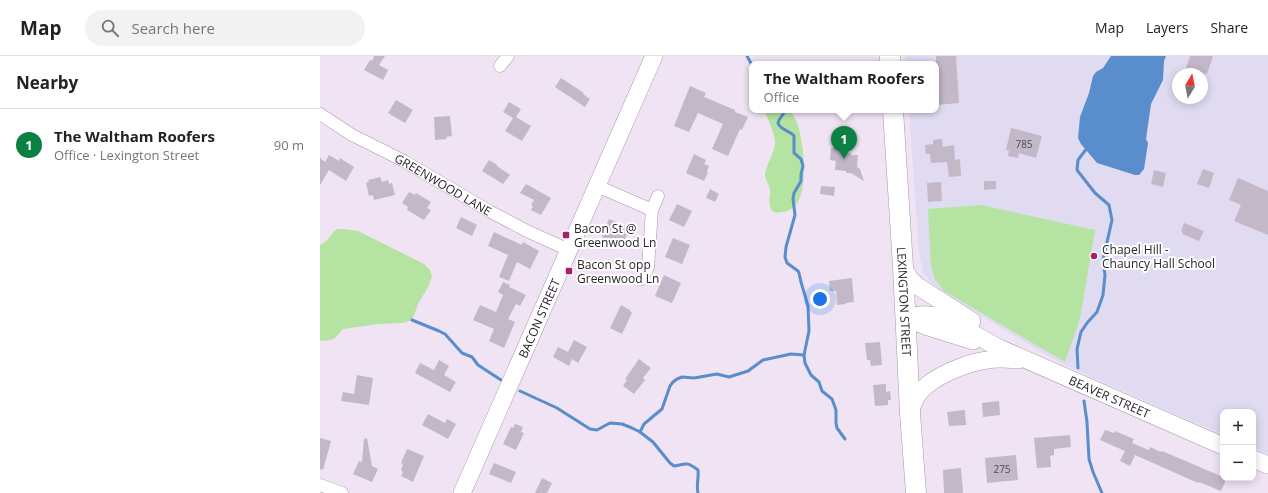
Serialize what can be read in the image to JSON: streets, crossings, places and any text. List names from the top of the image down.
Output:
{
  "streets": {
    "main road": ["LEXINGTON STREET", "BACON STREET", "BEAVER STREET"],
    "street": ["GREENWOOD LANE"]
  },
  "crossings": [
    ["GREENWOOD LANE", "BACON STREET"],
    ["LEXINGTON STREET", "BEAVER STREET"]
  ],
  "places": {
    "transit": ["Bacon St @ Greenwood Ln", "Bacon St opp Greenwood Ln"],
    "other": ["Chapel Hill - Chauncy Hall School"]
  },
  "house_numbers": ["785", "275"],
  "north": "top",
  "page": {
    "header": "Map",
    "search": "Search here",
    "nav": ["Map", "Layers", "Share"],
    "heading": "Nearby",
    "popup": ["The Waltham Roofers", "Office"],
    "list": [
      {
        "mark": "1",
        "name": "The Waltham Roofers",
        "note": "Office · Lexington Street",
        "value": "90 m"
      }
    ],
    "pins": "1",
    "map_buttons": ["+", "−"]
  }
}
